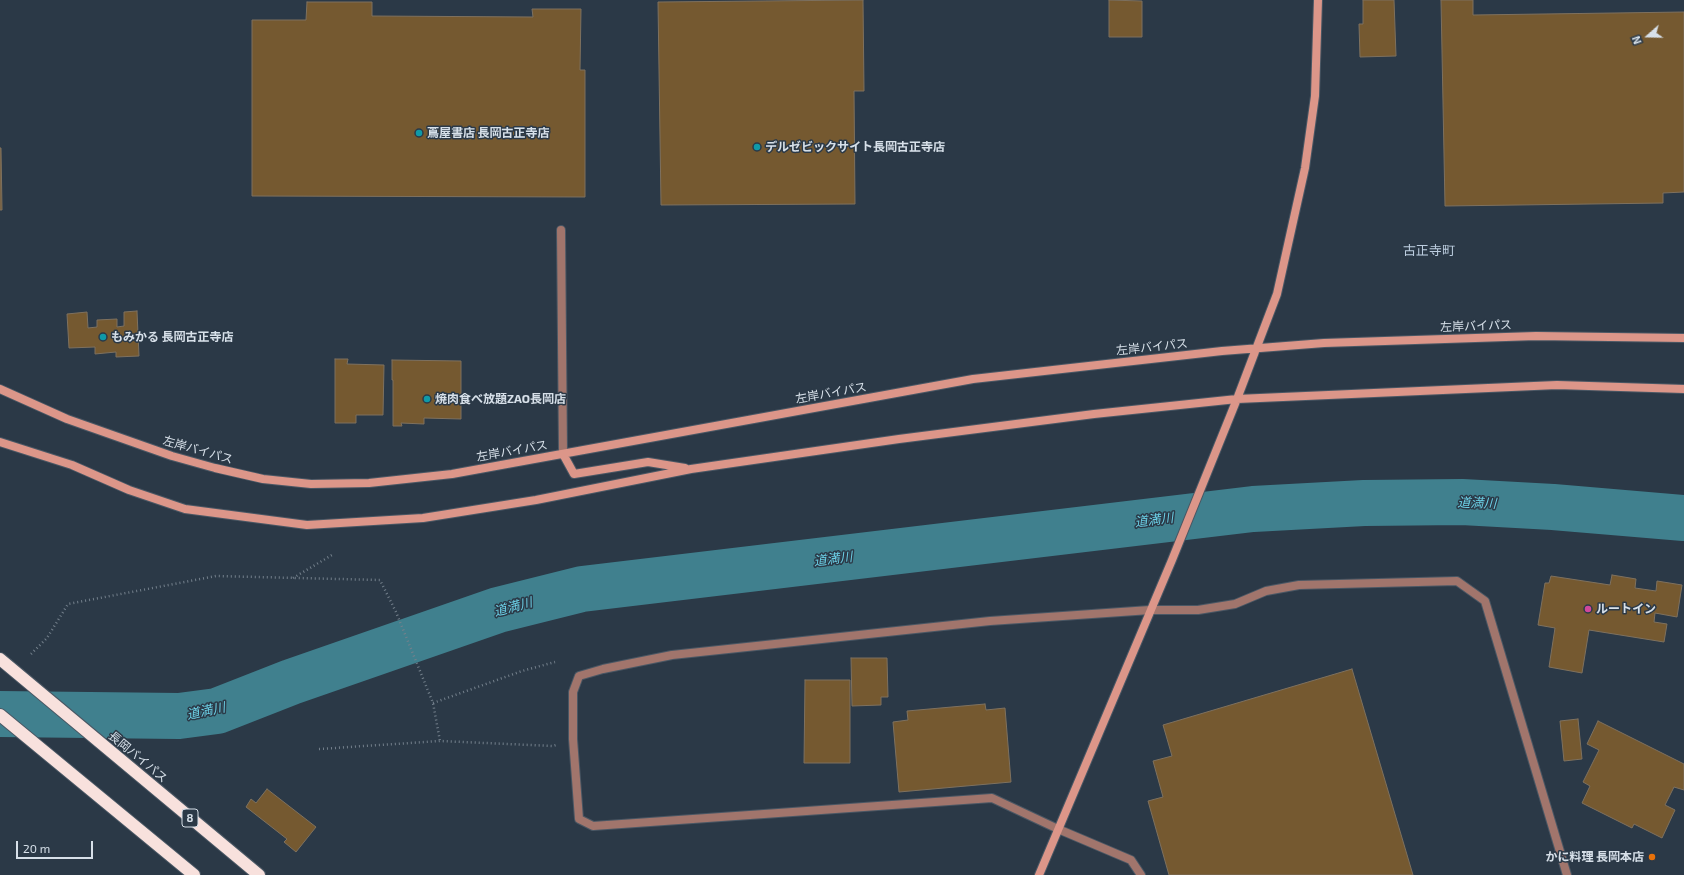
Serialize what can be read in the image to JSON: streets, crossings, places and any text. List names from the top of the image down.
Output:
{
  "streets": {
    "highway": ["長岡バイパス", "8"],
    "street": ["左岸バイパス"]
  },
  "districts": ["古正寺町"],
  "water": ["道満川"],
  "places": [
    "蔦屋書店 長岡古正寺店",
    "デルゼビックサイト長岡古正寺店",
    "もみかる 長岡古正寺店",
    "焼肉食べ放題ZAO長岡店",
    "ルートイン",
    "かに料理 長岡本店"
  ],
  "scale_bar": "20 m",
  "north": "left"
}
